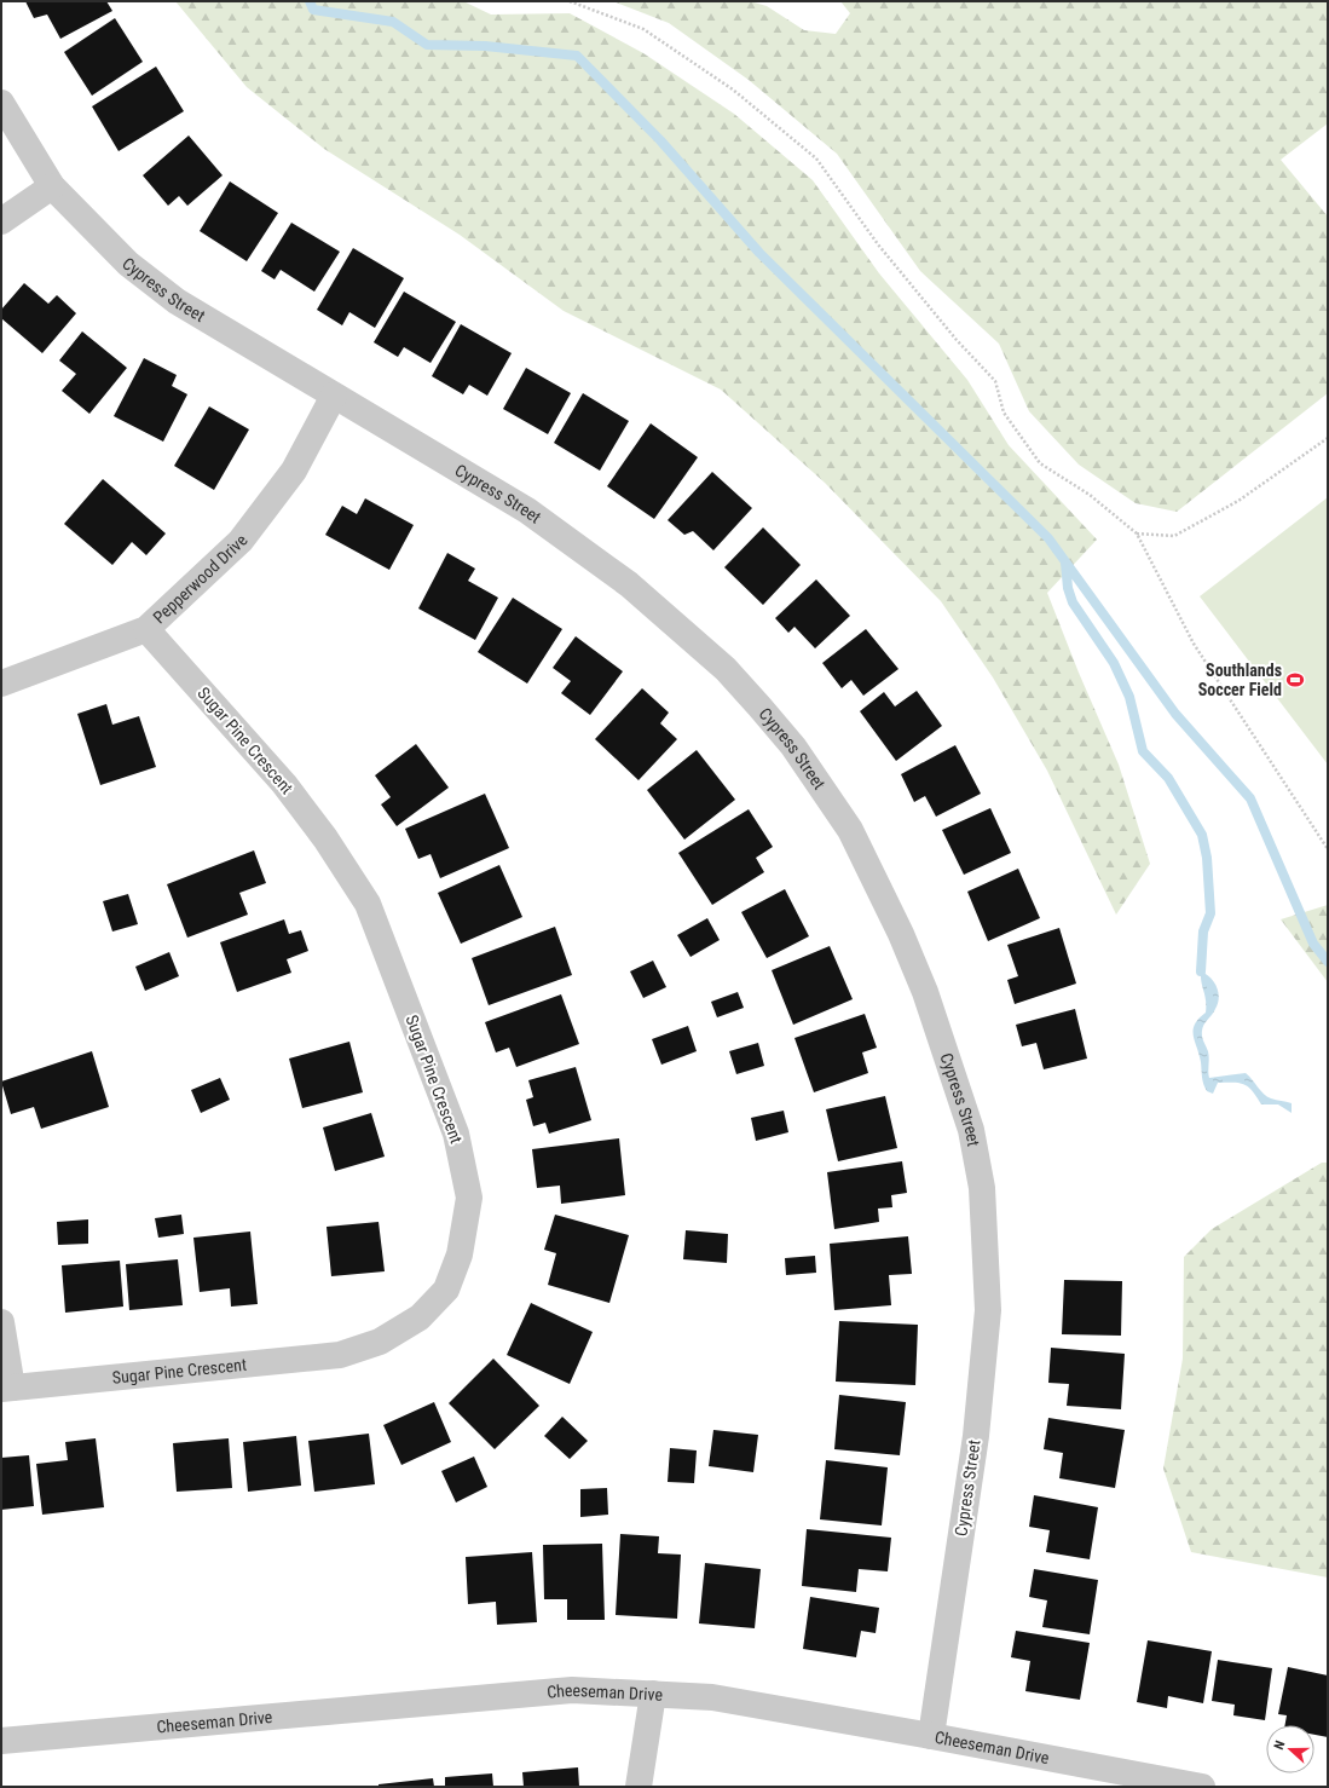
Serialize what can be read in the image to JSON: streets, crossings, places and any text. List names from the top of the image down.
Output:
{
  "streets": {
    "street": [
      "Cypress Street",
      "Pepperwood Drive",
      "Sugar Pine Crescent",
      "Cheeseman Drive"
    ]
  },
  "crossings": [
    ["Cypress Street", "Pepperwood Drive"],
    ["Cypress Street", "Cheeseman Drive"],
    ["Pepperwood Drive", "Sugar Pine Crescent"]
  ],
  "places": {
    "sports": ["Southlands Soccer Field"]
  },
  "north": "left"
}
